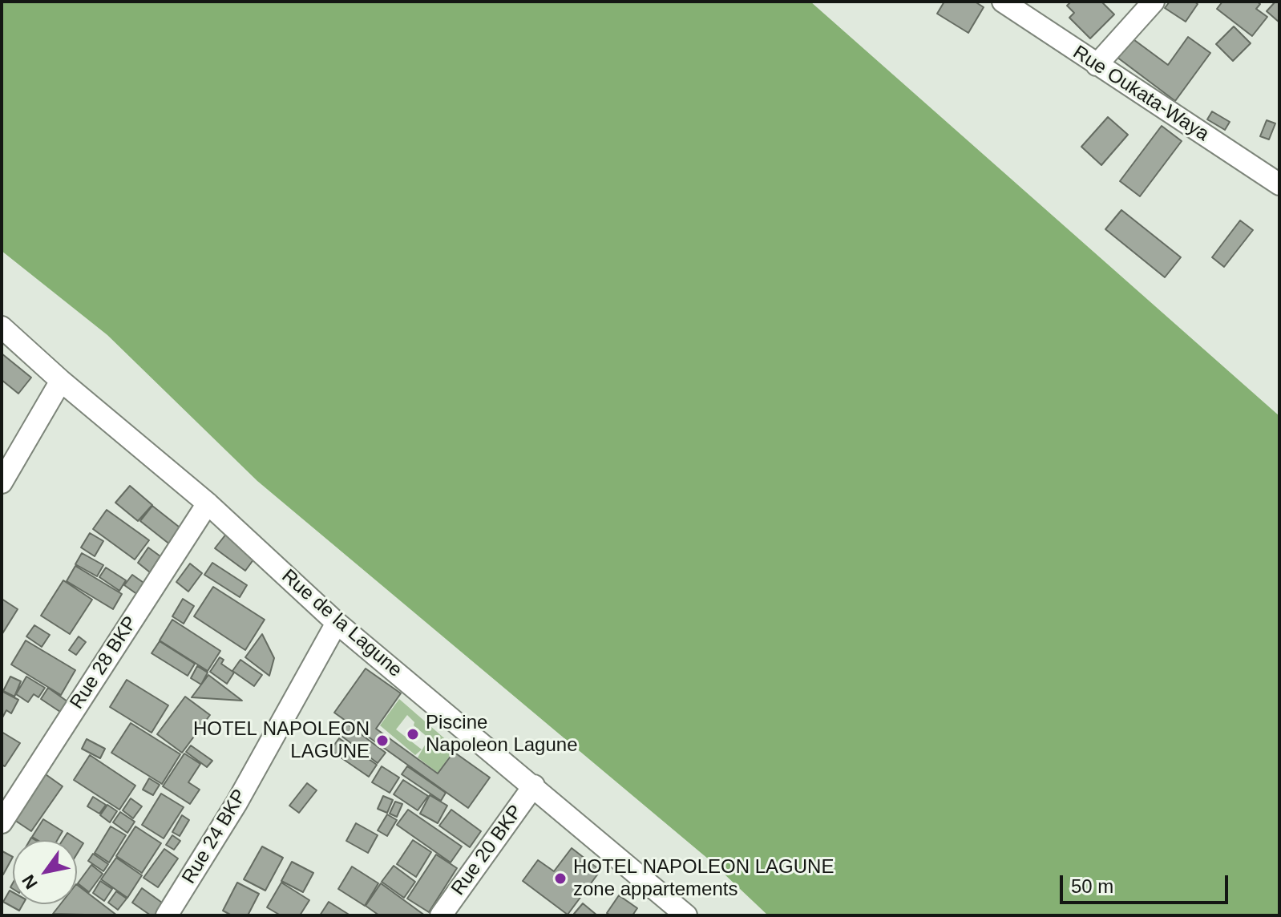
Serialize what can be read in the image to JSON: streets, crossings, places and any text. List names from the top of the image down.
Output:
{
  "streets": {
    "street": [
      "Rue Oukata-Waya",
      "Rue de la Lagune",
      "Rue 28 BKP",
      "Rue 24 BKP",
      "Rue 20 BKP"
    ]
  },
  "crossings": [
    ["Rue de la Lagune", "Rue 28 BKP"],
    ["Rue de la Lagune", "Rue 24 BKP"],
    ["Rue de la Lagune", "Rue 20 BKP"]
  ],
  "places": ["Piscine Napoleon Lagune", "HOTEL NAPOLEON LAGUNE", "HOTEL NAPOLEON LAGUNE zone appartements"],
  "scale_bar": "50 m",
  "north": "bottom left"
}
